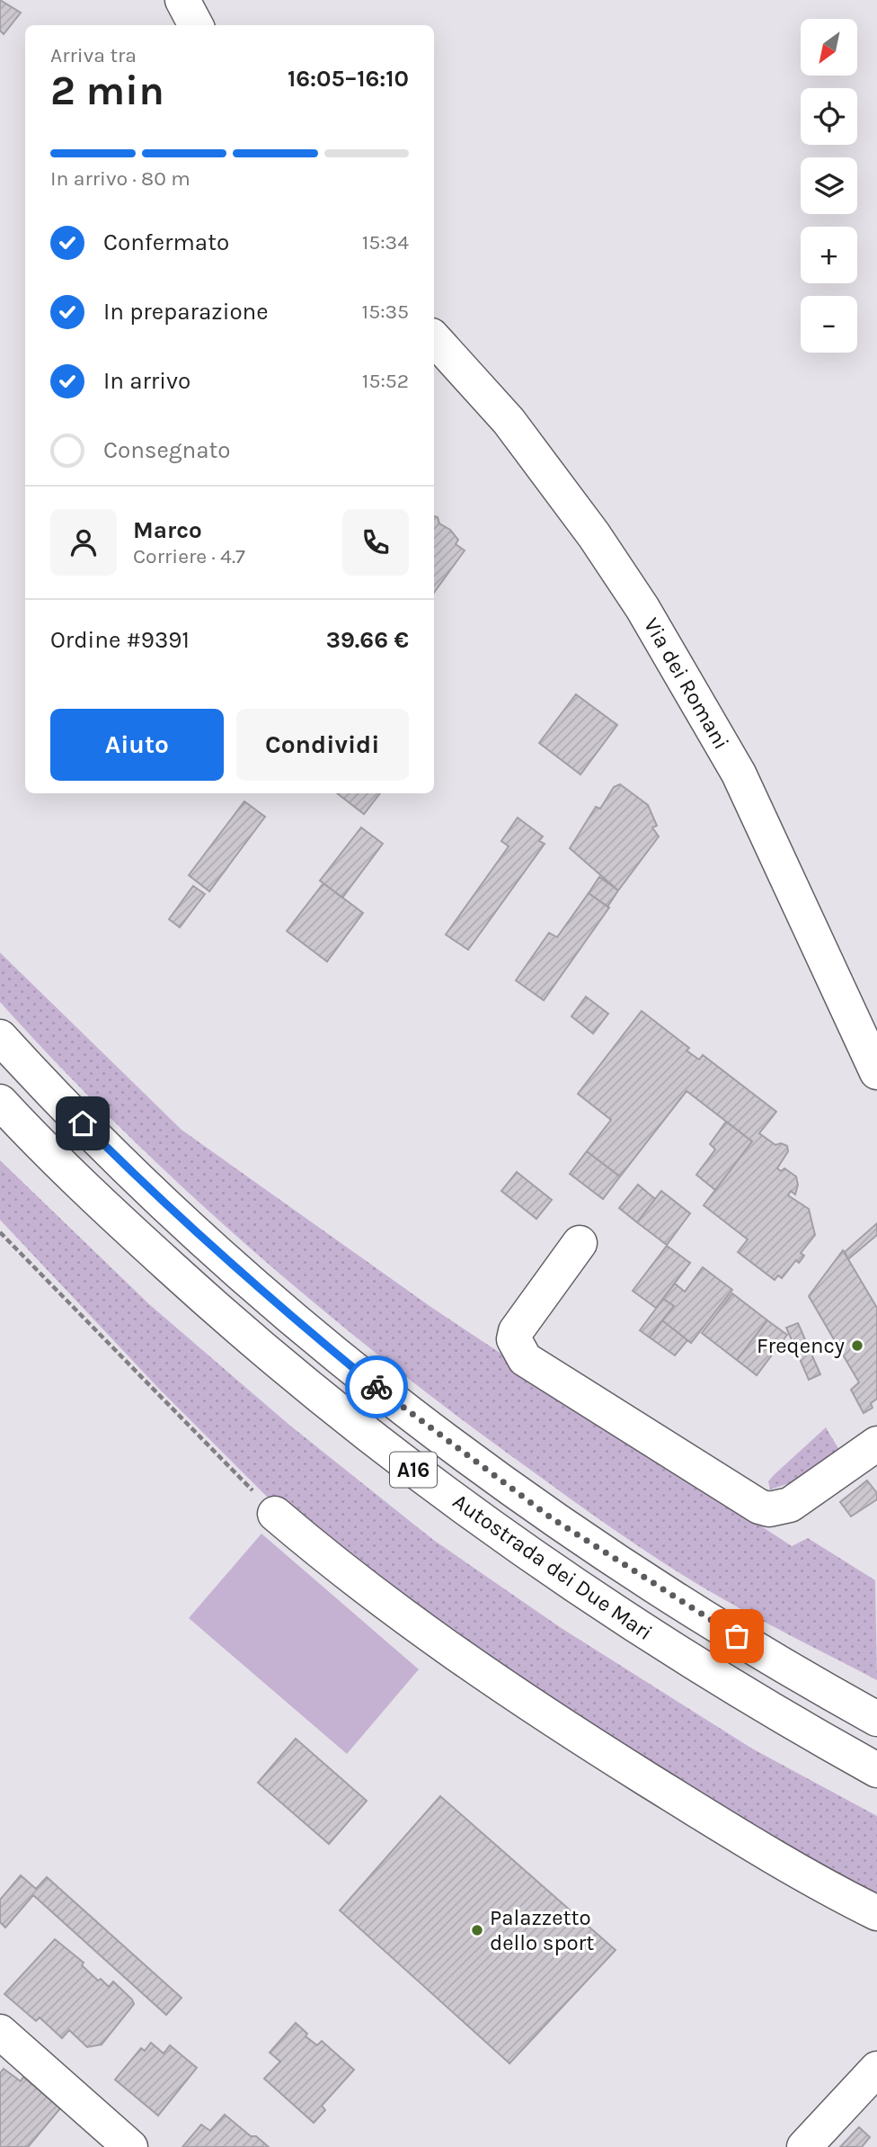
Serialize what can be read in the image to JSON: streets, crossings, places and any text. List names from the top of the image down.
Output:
{
  "streets": {
    "main road": ["Via dei Romani", "A16", "Autostrada dei Due Mari"]
  },
  "places": ["Freqency", "Palazzetto dello sport"],
  "north": "bottom left",
  "page": {
    "map_buttons": ["+", "−"],
    "heading": ["2 min", "Arriva tra", "16:05–16:10"],
    "panel": [
      "Marco",
      "Corriere · 4.7",
      "Ordine #9391",
      "39.66 €"
    ],
    "bar": "In arrivo · 80 m",
    "list": [
      ["Confermato", "15:34"],
      ["In preparazione", "15:35"],
      ["In arrivo", "15:52"],
      "Consegnato"
    ],
    "buttons": ["Aiuto", "Condividi"]
  }
}
